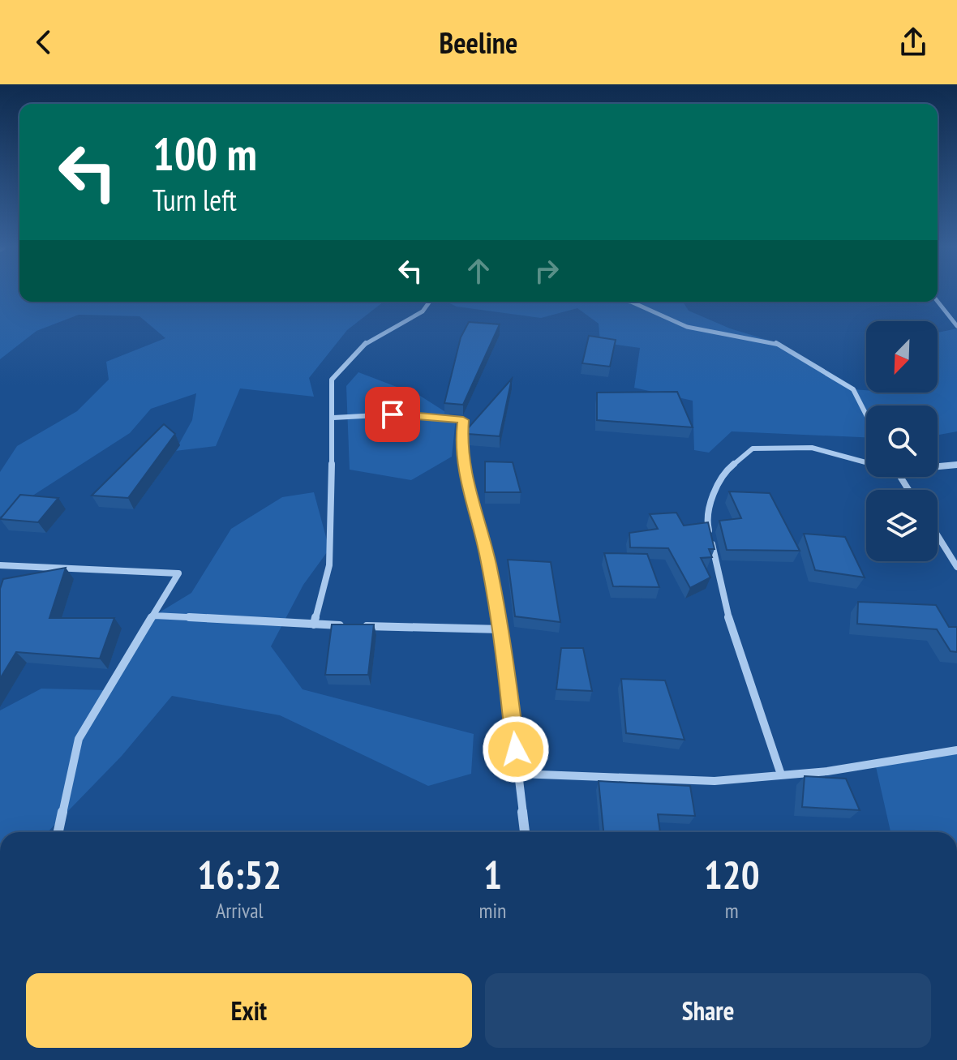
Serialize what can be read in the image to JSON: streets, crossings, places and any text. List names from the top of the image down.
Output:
{
  "north": "bottom left",
  "page": {
    "header": "Beeline",
    "turn": ["100 m", "Turn left"],
    "eta": [
      "16:52",
      "Arrival",
      "1",
      "min",
      "120",
      "m"
    ],
    "buttons": ["Exit", "Share"]
  }
}
